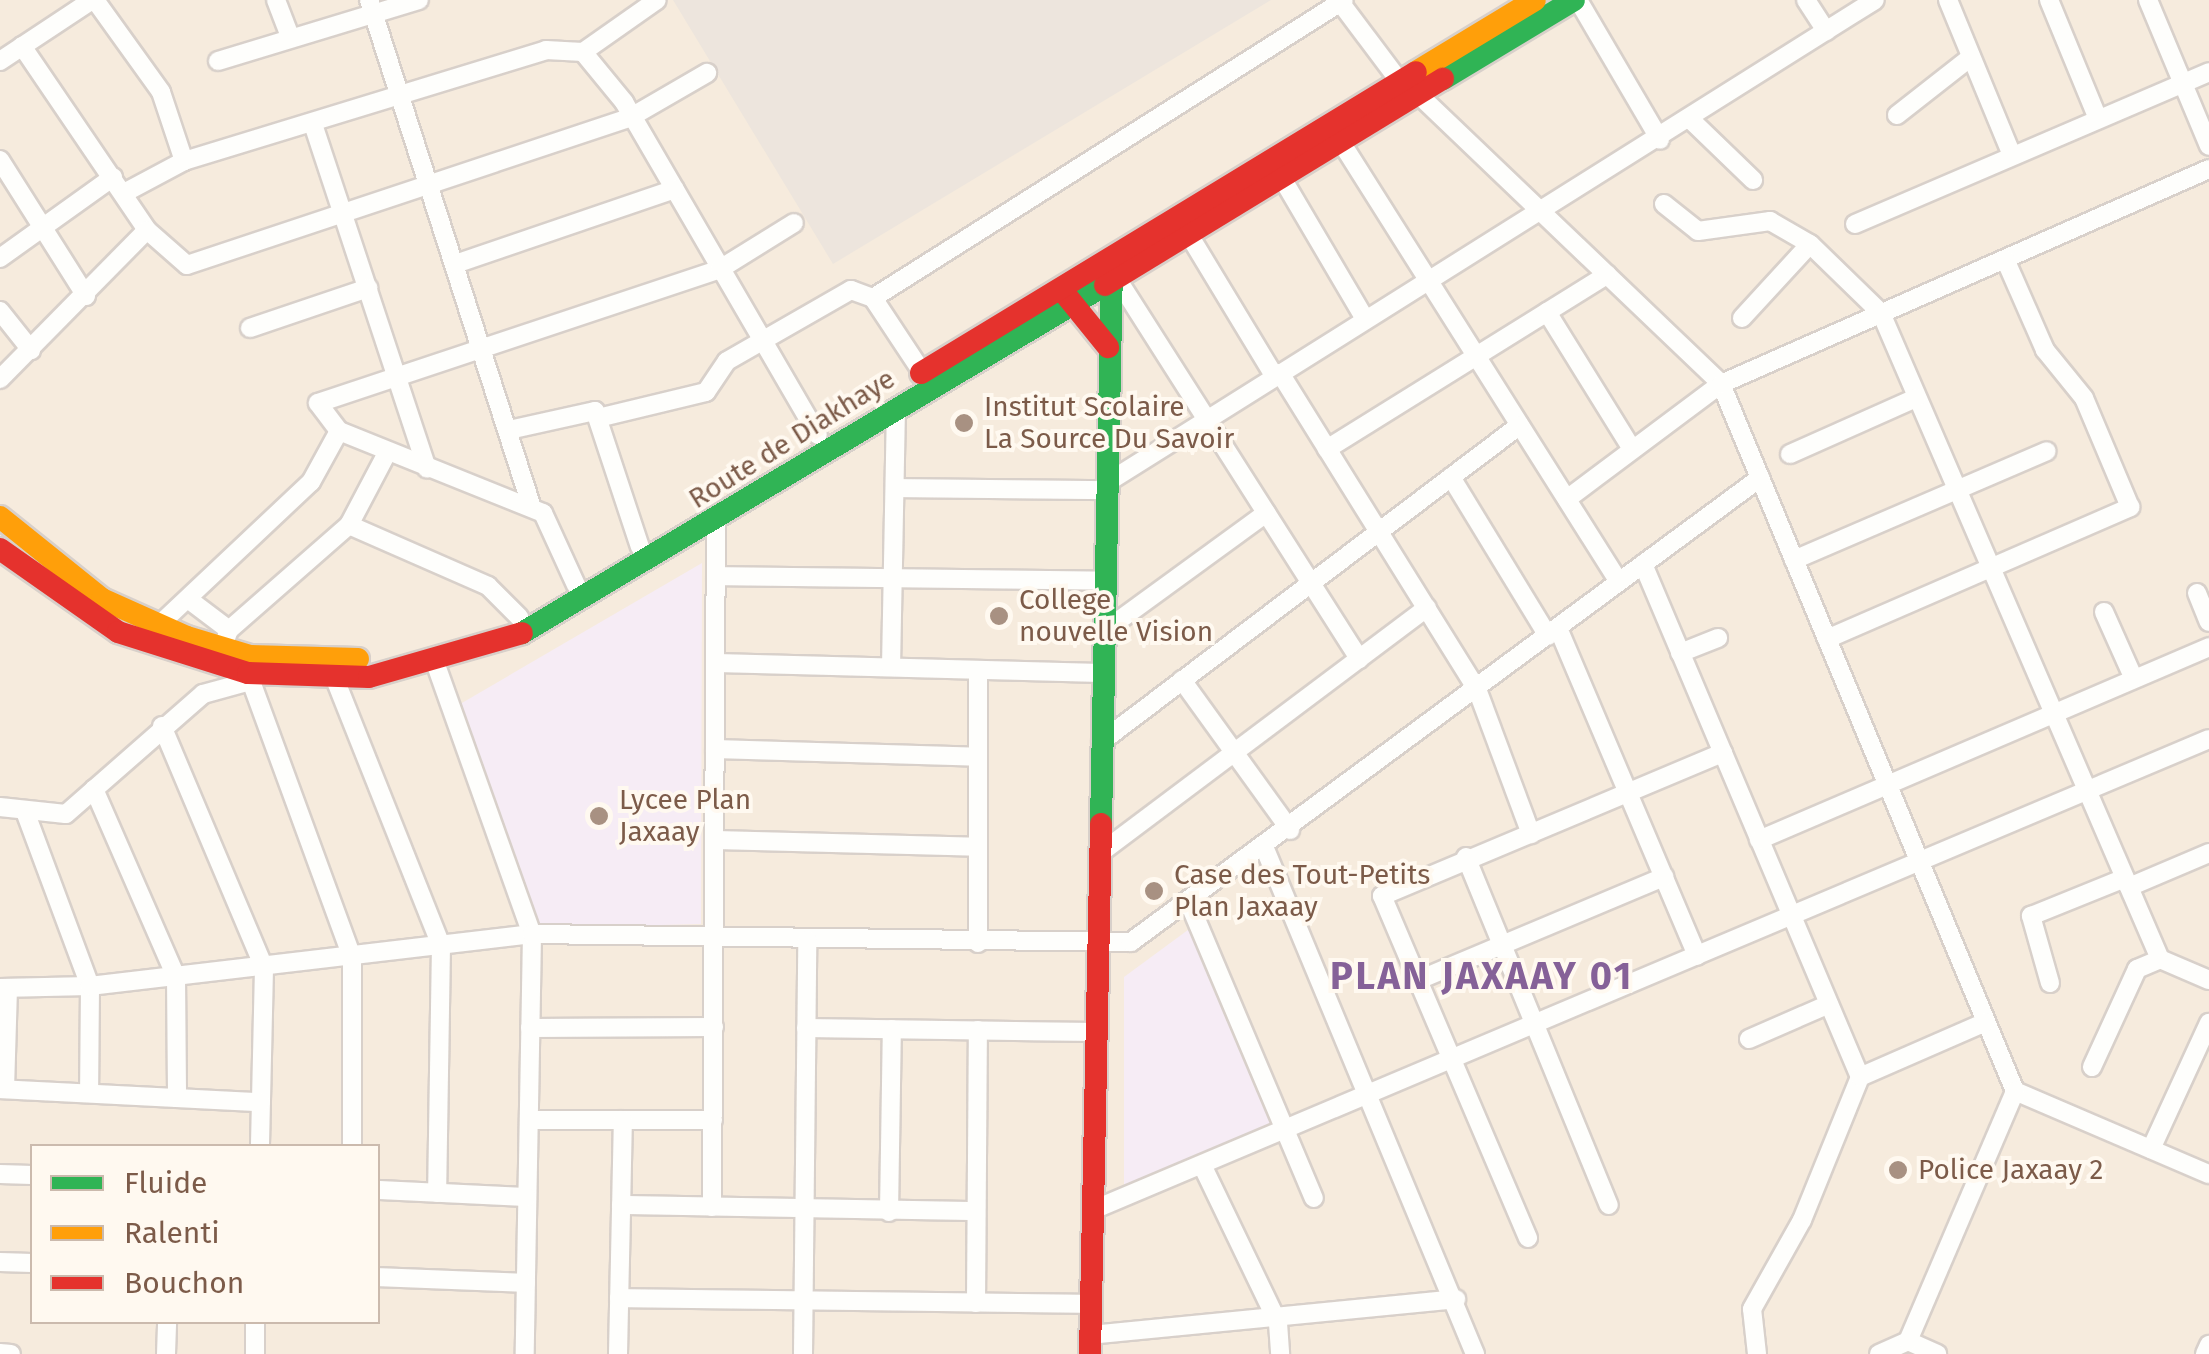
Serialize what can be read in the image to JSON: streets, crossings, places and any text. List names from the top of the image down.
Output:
{
  "streets": {
    "main road": ["Route de Diakhaye"]
  },
  "districts": ["PLAN JAXAAY 01"],
  "places": [
    "Institut Scolaire La Source Du Savoir",
    "College nouvelle Vision",
    "Lycee Plan Jaxaay",
    "Case des Tout-Petits Plan Jaxaay",
    "Police Jaxaay 2"
  ],
  "legend": ["Fluide", "Ralenti", "Bouchon"]
}
